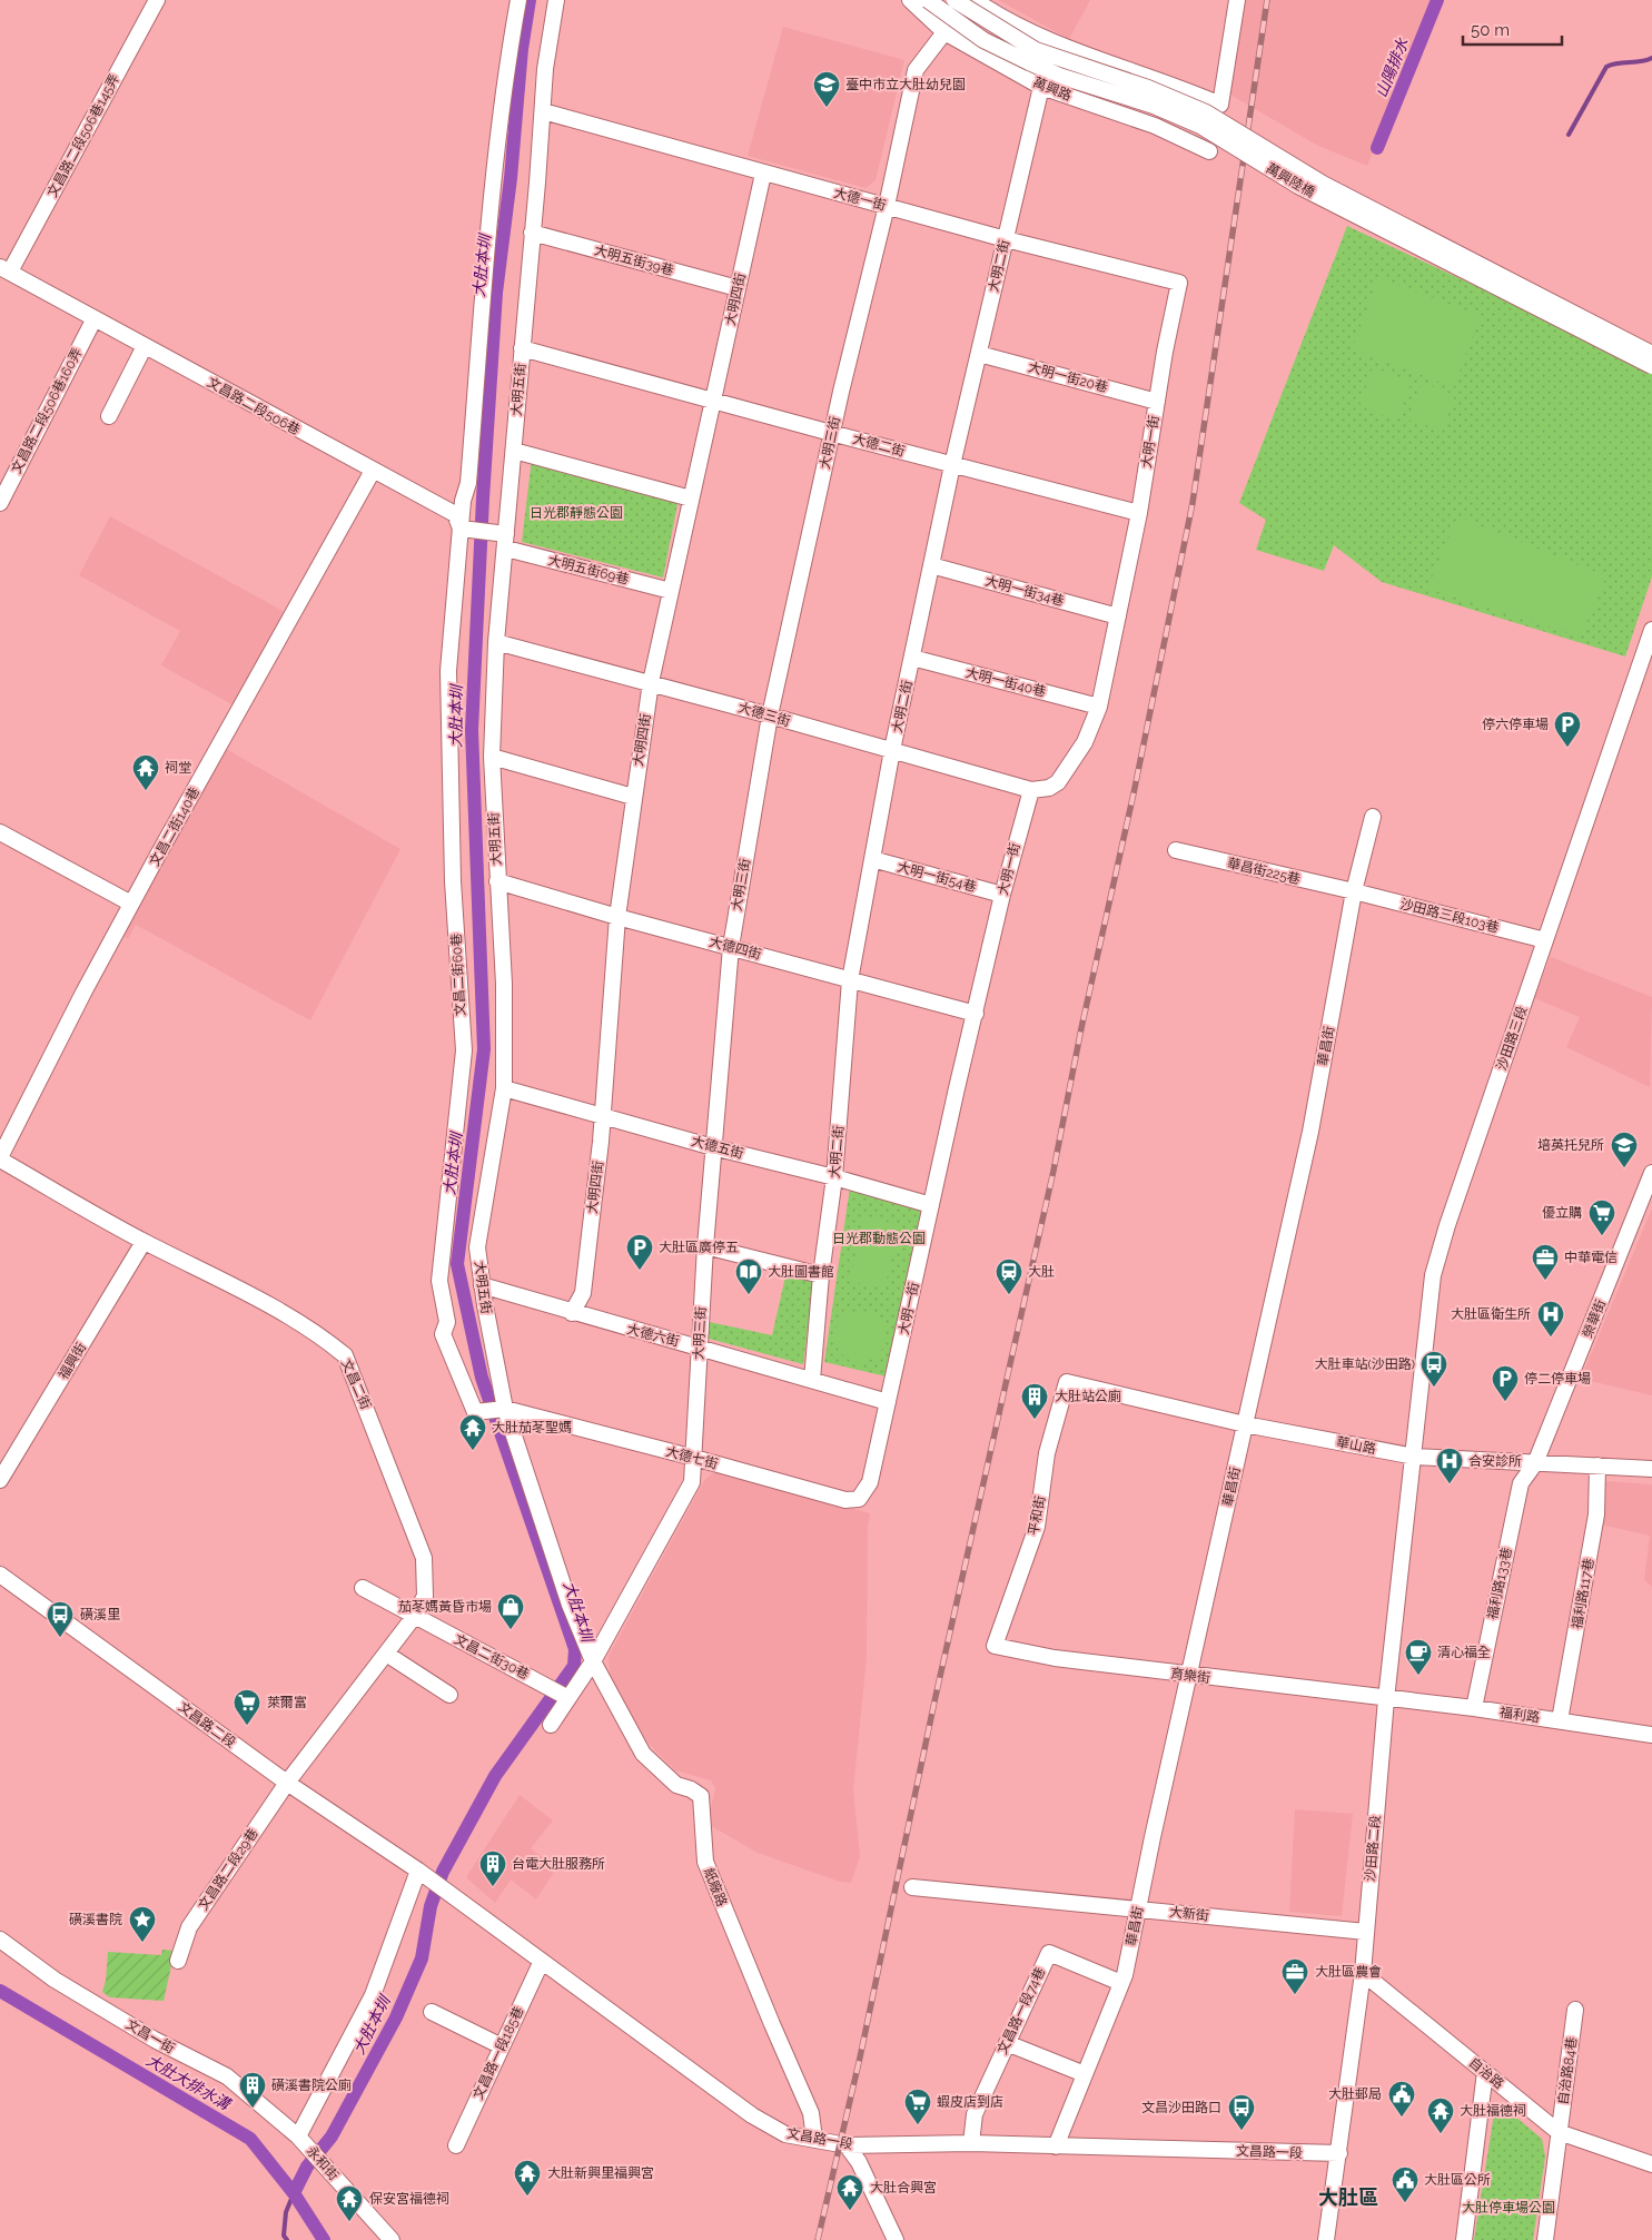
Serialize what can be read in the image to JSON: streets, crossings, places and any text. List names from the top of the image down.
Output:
{
  "streets": {
    "street": [
      "萬興路",
      "文昌路二段506巷145弄",
      "萬興陸橋",
      "大德一街",
      "大明五街39巷",
      "大明二街",
      "大明四街",
      "大明一街20巷",
      "大明五街",
      "文昌路二段506巷",
      "文昌路二段506巷160弄",
      "大明一街",
      "大明三街",
      "大德二街",
      "大明五街69巷",
      "大明一街34巷",
      "大明一街40巷",
      "大德三街",
      "文昌二街140巷",
      "華昌街225巷",
      "大明一街54巷",
      "沙田路三段103巷",
      "大德四街",
      "文昌二街60巷",
      "沙田路三段",
      "華昌街",
      "大德五街",
      "榮華街",
      "大德六街",
      "福興街",
      "文昌二街",
      "華山路",
      "大德七街",
      "平和街",
      "福利路133巷",
      "福利路117巷",
      "文昌二街30巷",
      "育樂街",
      "福利路",
      "文昌路二段",
      "沙田路二段",
      "文昌路二段29巷",
      "紙廠路",
      "大新街",
      "文昌路一段74巷",
      "文昌一街",
      "文昌路一段185巷",
      "自治路84巷",
      "自治路",
      "文昌路一段",
      "永和街"
    ]
  },
  "crossings": [
    ["萬興路", "大明二街"],
    ["萬興路", "大明三街"],
    ["文昌路二段506巷145弄", "文昌路二段506巷"],
    ["大德一街", "大明二街"],
    ["大德一街", "大明四街"],
    ["大德一街", "大明五街"],
    ["大德一街", "大明一街"],
    ["大德一街", "大明三街"],
    ["大明五街39巷", "大明四街"],
    ["大明五街39巷", "大明五街"],
    ["大明二街", "大明一街20巷"],
    ["大明二街", "大德二街"],
    ["大明二街", "大明一街34巷"],
    ["大明二街", "大明一街40巷"],
    ["大明二街", "大德三街"],
    ["大明二街", "大明一街54巷"],
    ["大明二街", "大德四街"],
    ["大明二街", "大德五街"],
    ["大明二街", "大德六街"],
    ["大明四街", "大德二街"],
    ["大明四街", "大明五街69巷"],
    ["大明四街", "大德三街"],
    ["大明四街", "大德四街"],
    ["大明四街", "大德五街"],
    ["大明四街", "大德六街"],
    ["大明一街20巷", "大明一街"],
    ["大明五街", "大明三街"],
    ["大明五街", "大德二街"],
    ["大明五街", "大明五街69巷"],
    ["大明五街", "大德三街"],
    ["大明五街", "大德四街"],
    ["大明五街", "文昌二街60巷"],
    ["大明五街", "大德五街"],
    ["大明五街", "大德六街"],
    ["大明五街", "大德七街"],
    ["大明五街", "紙廠路"],
    ["文昌路二段506巷", "文昌路二段506巷160弄"],
    ["文昌路二段506巷", "文昌二街140巷"],
    ["文昌路二段506巷", "文昌二街60巷"],
    ["大明一街", "大德二街"],
    ["大明一街", "大明一街34巷"],
    ["大明一街", "大明一街40巷"],
    ["大明一街", "大德三街"],
    ["大明一街", "大明一街54巷"],
    ["大明一街", "大德四街"],
    ["大明一街", "大德五街"],
    ["大明一街", "大德六街"],
    ["大明一街", "大德七街"],
    ["大明三街", "大德二街"],
    ["大明三街", "大德三街"],
    ["大明三街", "大德四街"],
    ["大明三街", "大德五街"],
    ["大明三街", "大德六街"],
    ["大明三街", "大德七街"],
    ["大明三街", "文昌二街30巷"],
    ["大明三街", "紙廠路"],
    ["文昌二街140巷", "文昌二街"],
    ["華昌街225巷", "沙田路三段103巷"],
    ["華昌街225巷", "華昌街"],
    ["沙田路三段103巷", "沙田路三段"],
    ["沙田路三段103巷", "華昌街"],
    ["文昌二街60巷", "大德七街"],
    ["沙田路三段", "華山路"],
    ["沙田路三段", "沙田路二段"],
    ["華昌街", "華山路"],
    ["華昌街", "育樂街"],
    ["華昌街", "大新街"],
    ["華昌街", "文昌路一段74巷"],
    ["華昌街", "文昌路一段"],
    ["榮華街", "華山路"],
    ["榮華街", "福利路133巷"],
    ["福興街", "文昌二街"],
    ["文昌二街", "文昌二街30巷"],
    ["文昌二街", "文昌路二段29巷"],
    ["華山路", "平和街"],
    ["華山路", "福利路133巷"],
    ["華山路", "福利路117巷"],
    ["華山路", "沙田路二段"],
    ["平和街", "育樂街"],
    ["福利路133巷", "福利路"],
    ["福利路117巷", "福利路"],
    ["育樂街", "福利路"],
    ["育樂街", "沙田路二段"],
    ["福利路", "沙田路二段"],
    ["文昌路二段", "文昌路二段29巷"],
    ["文昌路二段", "文昌路一段"],
    ["沙田路二段", "大新街"],
    ["沙田路二段", "自治路"],
    ["沙田路二段", "文昌路一段"],
    ["紙廠路", "文昌路一段"],
    ["文昌路一段74巷", "文昌路一段"],
    ["文昌一街", "永和街"],
    ["文昌路一段185巷", "文昌路一段"],
    ["自治路84巷", "自治路"]
  ],
  "districts": ["大肚區"],
  "water": ["山陽排水", "大肚本圳", "大肚大排水溝"],
  "parks": ["日光郡靜態公園", "日光郡動態公園", "大肚停車場公園"],
  "places": {
    "school or university": ["臺中市立大肚幼兒園", "培英托兒所"],
    "parking": ["停六停車場", "大肚區廣停五", "停二停車場"],
    "temple": [
      "祠堂",
      "大肚茄苳聖媽",
      "大肚福德祠",
      "大肚新興里福興宮",
      "大肚合興宮",
      "保安宮福德祠"
    ],
    "supermarket": ["優立購", "萊爾富", "蝦皮店到店"],
    "office": ["中華電信", "大肚區農會"],
    "library": ["大肚圖書館"],
    "station": ["大肚"],
    "hospital": ["大肚區衛生所", "合安診所"],
    "bus stop": ["大肚車站(沙田路)", "磺溪里", "文昌沙田路口"],
    "building": ["大肚站公廁", "台電大肚服務所", "磺溪書院公廁"],
    "shop": ["茄苳媽黃昏市場"],
    "cafe": ["清心福全"],
    "place": ["磺溪書院"],
    "public building": ["大肚郵局", "大肚區公所"]
  },
  "scale_bar": "50 m"
}
